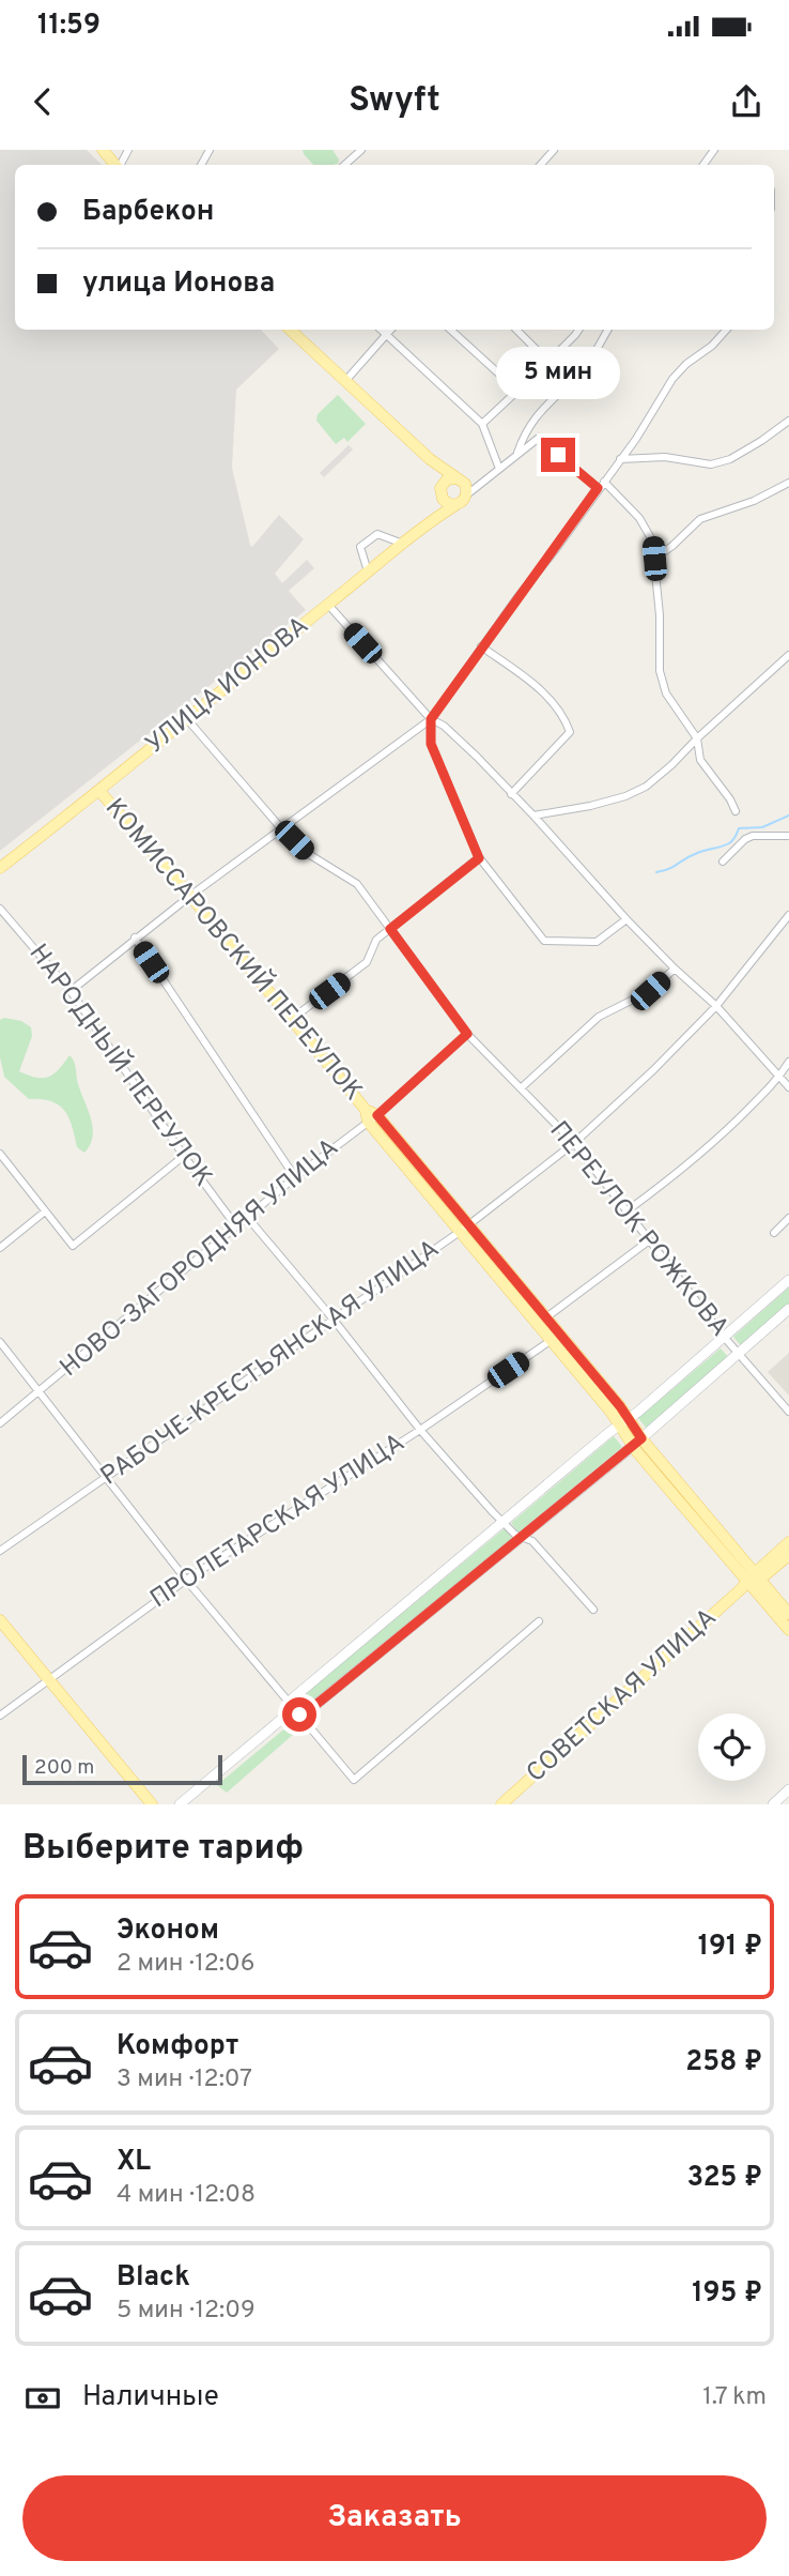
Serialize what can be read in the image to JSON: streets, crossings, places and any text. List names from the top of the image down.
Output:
{
  "streets": {
    "main road": ["УЛИЦА ИОНОВА", "КОМИССАРОВСКИЙ ПЕРЕУЛОК", "СОВЕТСКАЯ УЛИЦА"],
    "street": [
      "НАРОДНЫЙ ПЕРЕУЛОК",
      "ПЕРЕУЛОК РОЖКОВА",
      "НОВО-ЗАГОРОДНЯЯ УЛИЦА",
      "РАБОЧЕ-КРЕСТЬЯНСКАЯ УЛИЦА",
      "ПРОЛЕТАРСКАЯ УЛИЦА"
    ]
  },
  "crossings": [
    ["УЛИЦА ИОНОВА", "КОМИССАРОВСКИЙ ПЕРЕУЛОК"],
    ["УЛИЦА ИОНОВА", "ПЕРЕУЛОК РОЖКОВА"],
    ["КОМИССАРОВСКИЙ ПЕРЕУЛОК", "НОВО-ЗАГОРОДНЯЯ УЛИЦА"],
    ["КОМИССАРОВСКИЙ ПЕРЕУЛОК", "РАБОЧЕ-КРЕСТЬЯНСКАЯ УЛИЦА"],
    ["КОМИССАРОВСКИЙ ПЕРЕУЛОК", "ПРОЛЕТАРСКАЯ УЛИЦА"],
    ["КОМИССАРОВСКИЙ ПЕРЕУЛОК", "СОВЕТСКАЯ УЛИЦА"],
    ["НАРОДНЫЙ ПЕРЕУЛОК", "НОВО-ЗАГОРОДНЯЯ УЛИЦА"],
    ["ПЕРЕУЛОК РОЖКОВА", "НОВО-ЗАГОРОДНЯЯ УЛИЦА"],
    ["ПЕРЕУЛОК РОЖКОВА", "РАБОЧЕ-КРЕСТЬЯНСКАЯ УЛИЦА"]
  ],
  "scale_bar": "200 m",
  "page": {
    "status": "11:59",
    "header": "Swyft",
    "banner": ["Барбекон", "улица Ионова"],
    "bubble": "5 мин",
    "scale": "200 m",
    "heading": "Выберите тариф",
    "list": [
      {
        "name": "Эконом",
        "note": "2 мин · 12:06",
        "value": "191 ₽"
      },
      {
        "name": "Комфорт",
        "note": "3 мин · 12:07",
        "value": "258 ₽"
      },
      {
        "name": "XL",
        "note": "4 мин · 12:08",
        "value": "325 ₽"
      },
      {
        "name": "Black",
        "note": "5 мин · 12:09",
        "value": "195 ₽"
      }
    ],
    "pay": ["Наличные", "1.7 km"],
    "buttons": "Заказать"
  }
}
